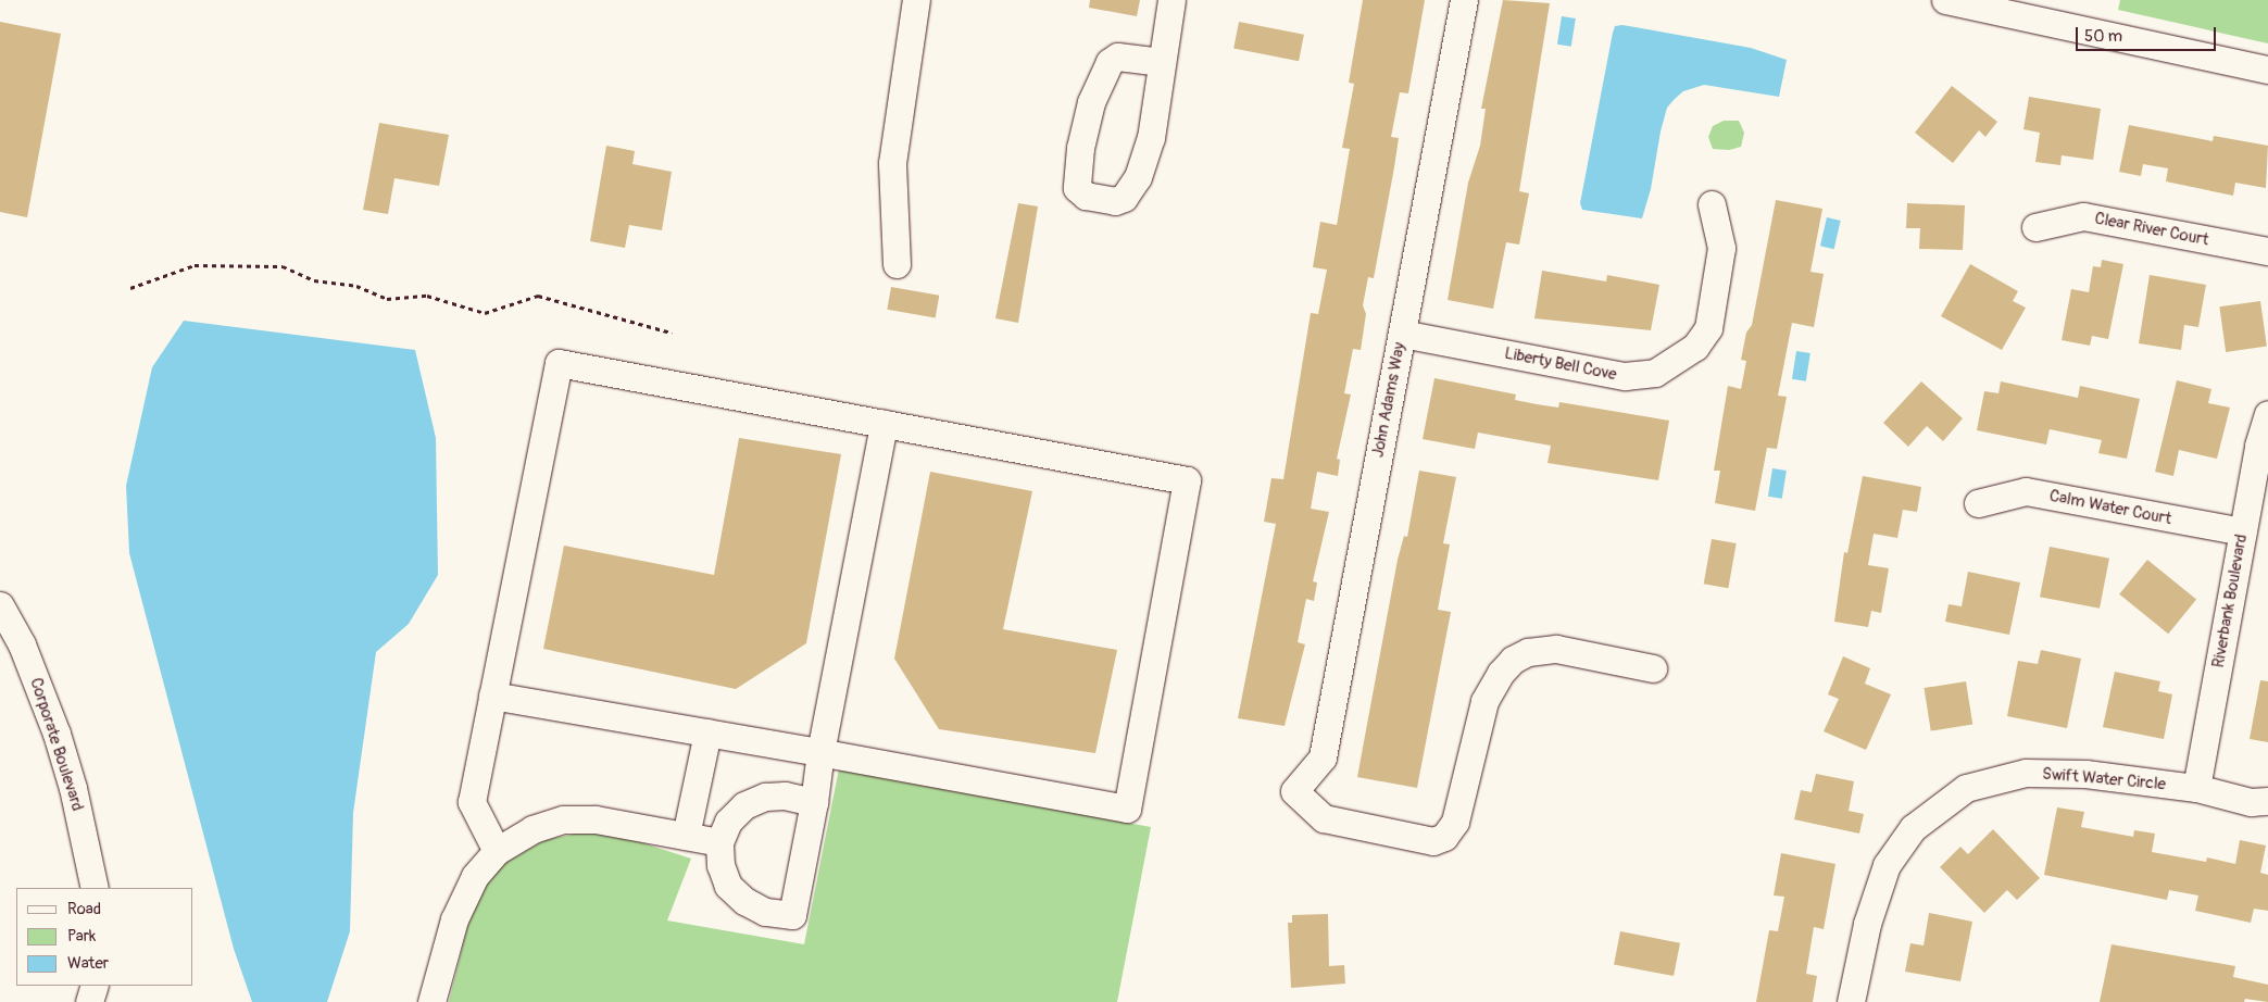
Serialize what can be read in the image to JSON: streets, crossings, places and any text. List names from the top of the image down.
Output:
{
  "streets": {
    "street": [
      "Clear River Court",
      "Liberty Bell Cove",
      "John Adams Way",
      "Calm Water Court",
      "Riverbank Boulevard",
      "Corporate Boulevard",
      "Swift Water Circle"
    ]
  },
  "crossings": [
    ["Liberty Bell Cove", "John Adams Way"],
    ["Calm Water Court", "Riverbank Boulevard"],
    ["Riverbank Boulevard", "Swift Water Circle"]
  ],
  "legend": ["Road", "Park", "Water"],
  "scale_bar": "50 m"
}
